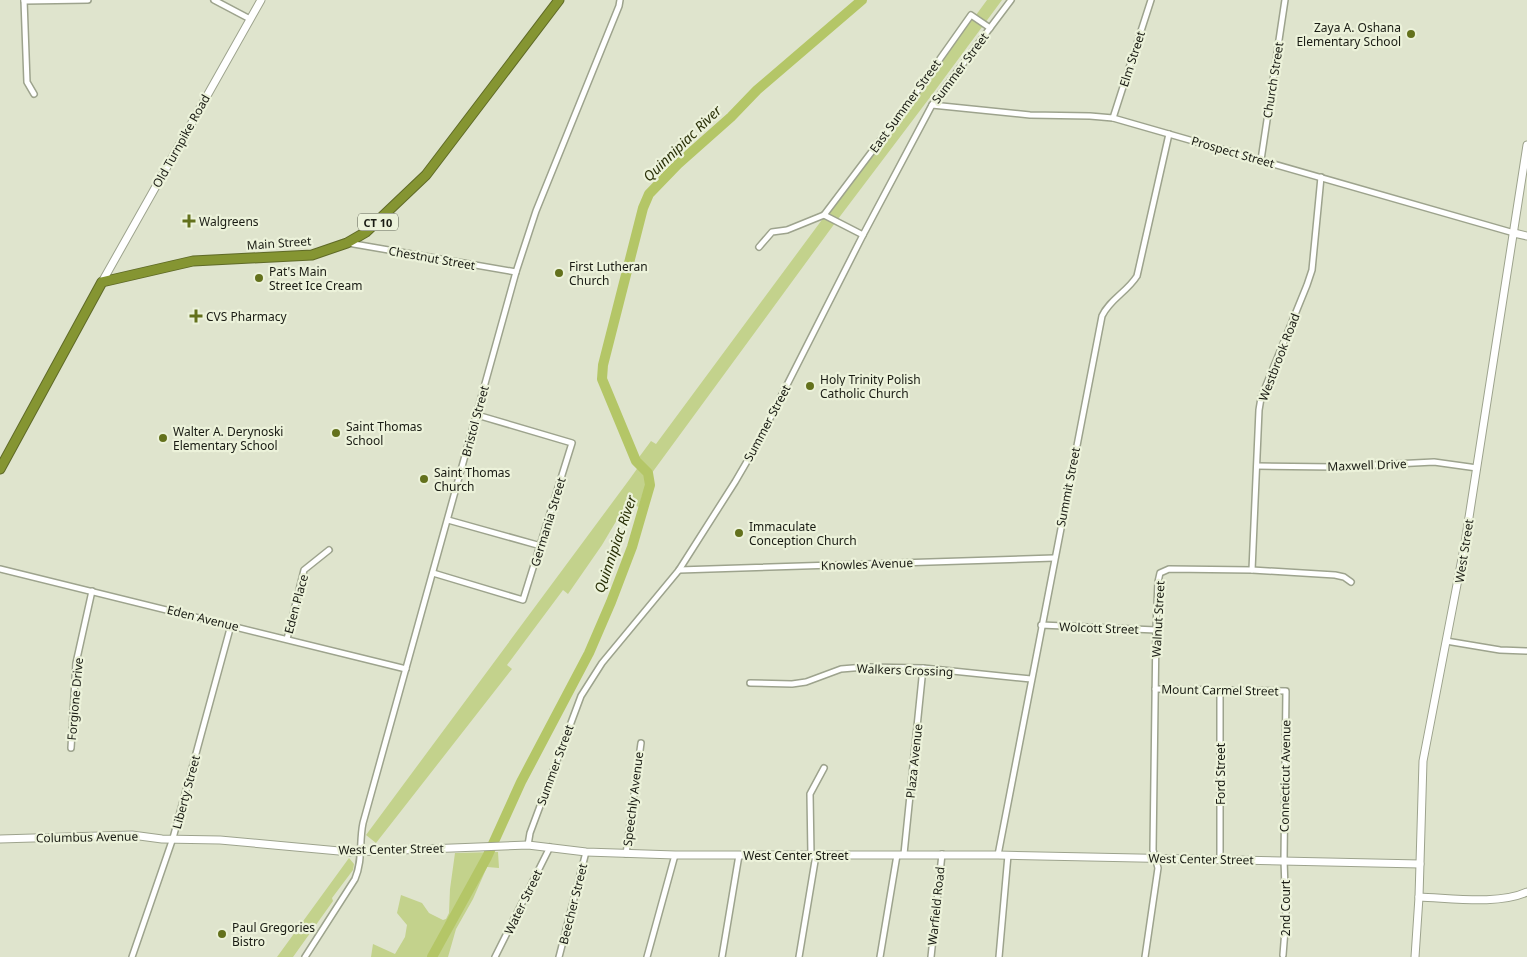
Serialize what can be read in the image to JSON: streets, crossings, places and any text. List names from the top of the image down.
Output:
{
  "streets": {
    "highway": ["CT 10", "Main Street"],
    "street": [
      "Elm Street",
      "Summer Street",
      "Church Street",
      "East Summer Street",
      "Old Turnpike Road",
      "Prospect Street",
      "Chestnut Street",
      "Westbrook Road",
      "Bristol Street",
      "Maxwell Drive",
      "Summit Street",
      "Germania Street",
      "West Street",
      "Knowles Avenue",
      "Eden Place",
      "Eden Avenue",
      "Walnut Street",
      "Wolcott Street",
      "Walkers Crossing",
      "Mount Carmel Street",
      "Forgione Drive",
      "Plaza Avenue",
      "Ford Street",
      "Connecticut Avenue",
      "Liberty Street",
      "Speechly Avenue",
      "Columbus Avenue",
      "West Center Street",
      "Water Street",
      "Beecher Street",
      "Warfield Road",
      "2nd Court"
    ]
  },
  "crossings": [
    ["Elm Street", "Prospect Street"],
    ["Summer Street", "East Summer Street"],
    ["Summer Street", "Prospect Street"],
    ["Summer Street", "Knowles Avenue"],
    ["Summer Street", "West Center Street"],
    ["Church Street", "Prospect Street"],
    ["Old Turnpike Road", "Main Street"],
    ["Prospect Street", "Westbrook Road"],
    ["Prospect Street", "Summit Street"],
    ["Prospect Street", "West Street"],
    ["Main Street", "Chestnut Street"],
    ["Chestnut Street", "Bristol Street"],
    ["Westbrook Road", "Maxwell Drive"],
    ["Westbrook Road", "Walnut Street"],
    ["Bristol Street", "Germania Street"],
    ["Bristol Street", "Eden Avenue"],
    ["Bristol Street", "West Center Street"],
    ["Maxwell Drive", "West Street"],
    ["Summit Street", "Knowles Avenue"],
    ["Summit Street", "Wolcott Street"],
    ["Summit Street", "Walkers Crossing"],
    ["Summit Street", "West Center Street"],
    ["West Street", "West Center Street"],
    ["Eden Place", "Eden Avenue"],
    ["Eden Avenue", "Forgione Drive"],
    ["Eden Avenue", "Liberty Street"],
    ["Walnut Street", "Wolcott Street"],
    ["Walnut Street", "Mount Carmel Street"],
    ["Walnut Street", "West Center Street"],
    ["Walkers Crossing", "Plaza Avenue"],
    ["Mount Carmel Street", "Ford Street"],
    ["Mount Carmel Street", "Connecticut Avenue"],
    ["Plaza Avenue", "West Center Street"],
    ["Ford Street", "West Center Street"],
    ["Connecticut Avenue", "West Center Street"],
    ["Connecticut Avenue", "2nd Court"],
    ["Liberty Street", "Columbus Avenue"],
    ["Liberty Street", "West Center Street"],
    ["Speechly Avenue", "West Center Street"],
    ["Columbus Avenue", "West Center Street"],
    ["West Center Street", "Water Street"],
    ["West Center Street", "Beecher Street"],
    ["West Center Street", "Warfield Road"],
    ["West Center Street", "2nd Court"]
  ],
  "water": ["Quinnipiac River"],
  "places": {
    "other": [
      "Zaya A. Oshana Elementary School",
      "First Lutheran Church",
      "Pat's Main Street Ice Cream",
      "Holy Trinity Polish Catholic Church",
      "Saint Thomas School",
      "Walter A. Derynoski Elementary School",
      "Saint Thomas Church",
      "Immaculate Conception Church",
      "Paul Gregories Bistro"
    ],
    "health": ["Walgreens", "CVS Pharmacy"]
  }
}
